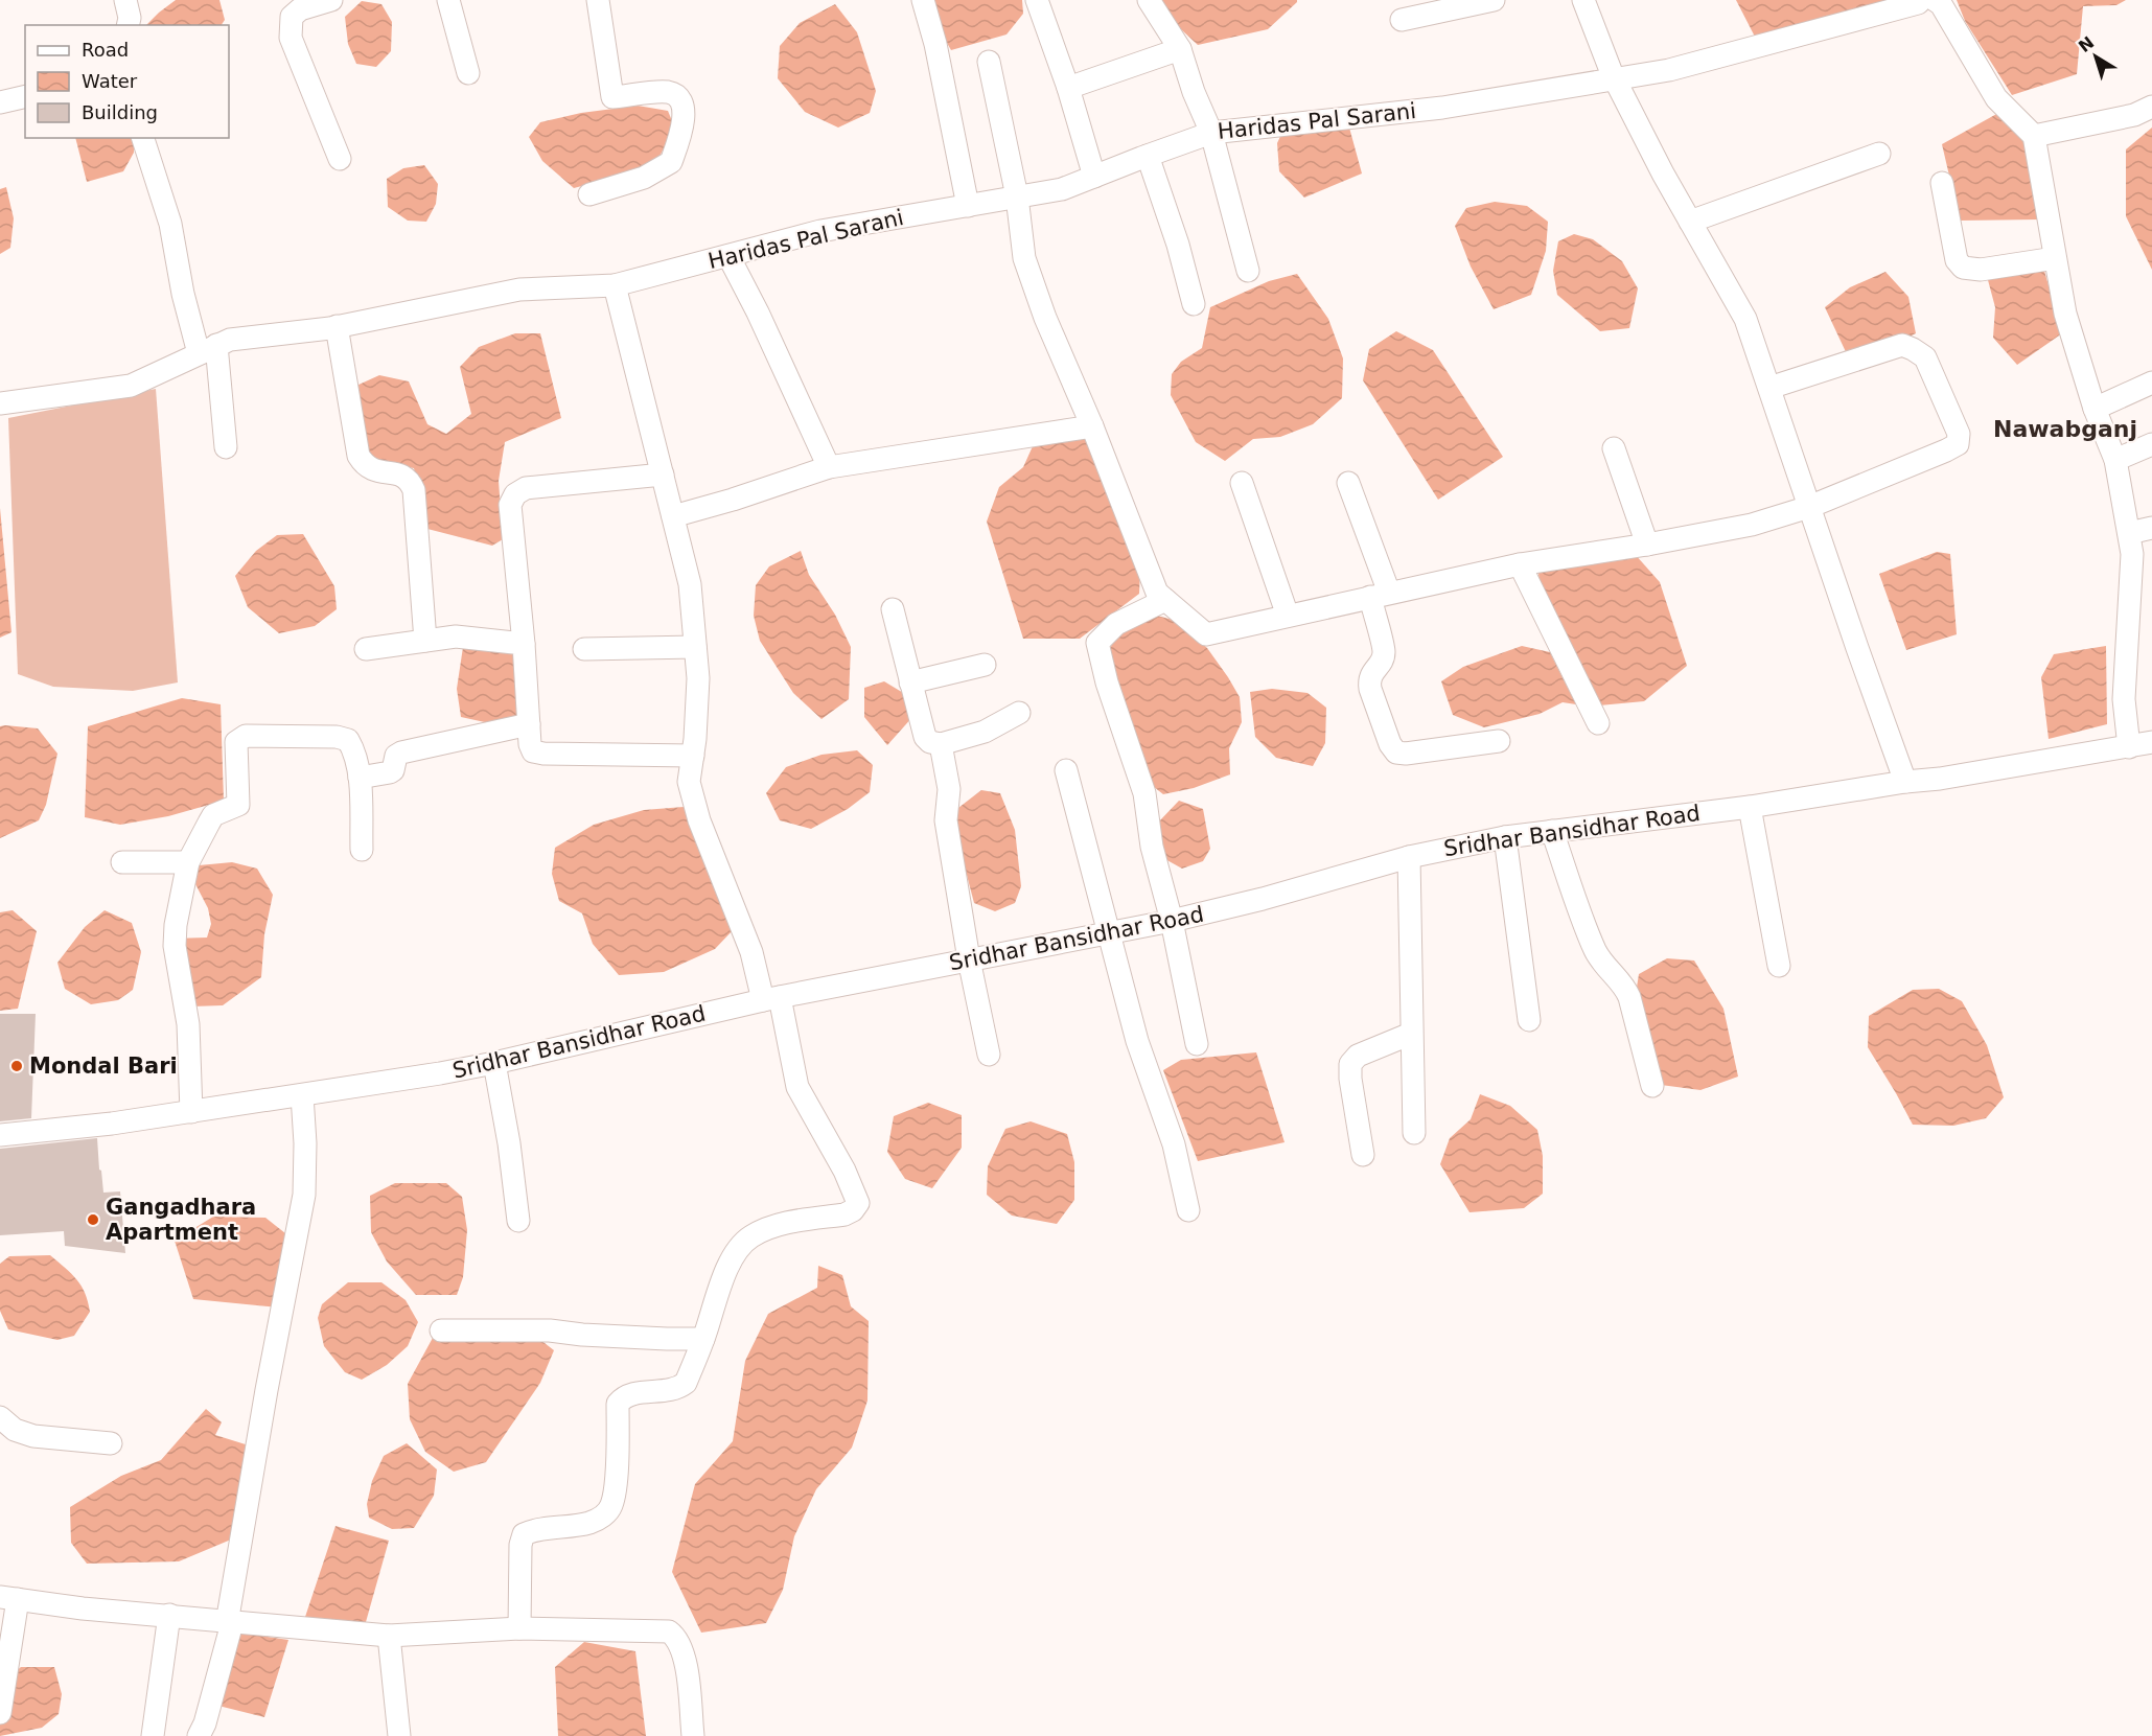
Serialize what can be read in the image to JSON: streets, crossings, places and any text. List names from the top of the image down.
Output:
{
  "streets": {
    "street": ["Haridas Pal Sarani", "Sridhar Bansidhar Road"]
  },
  "districts": ["Nawabganj"],
  "places": ["Mondal Bari", "Gangadhara Apartment"],
  "legend": ["Road", "Water", "Building"],
  "north": "top left"
}
